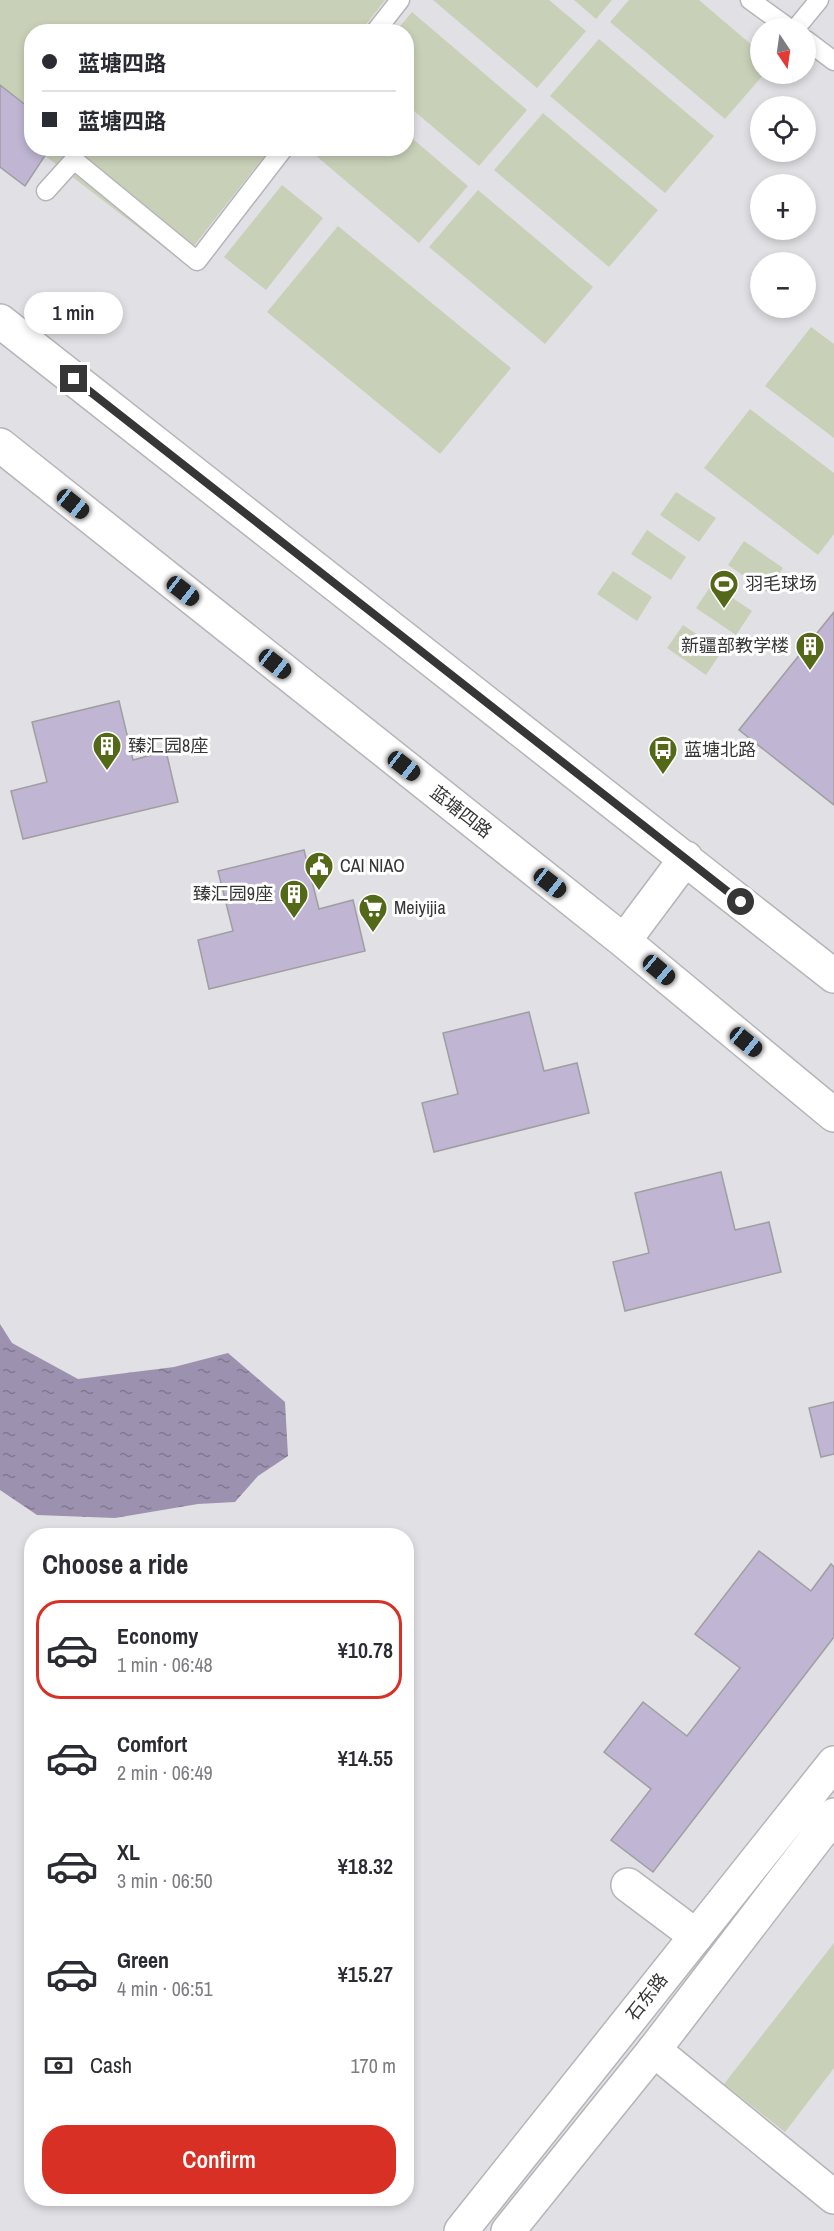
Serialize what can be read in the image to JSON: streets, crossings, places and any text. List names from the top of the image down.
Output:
{
  "streets": {
    "main road": ["蓝塘四路", "石东路"]
  },
  "places": {
    "sports": ["羽毛球场"],
    "building": ["新疆部教学楼", "臻汇园8座", "臻汇园9座"],
    "bus stop": ["蓝塘北路"],
    "public building": ["CAI NIAO"],
    "supermarket": ["Meiyijia"]
  },
  "north": "bottom",
  "page": {
    "map_buttons": ["+", "−"],
    "banner": ["蓝塘四路", "蓝塘四路"],
    "bubble": "1 min",
    "heading": "Choose a ride",
    "list": [
      {
        "name": "Economy",
        "note": "1 min · 06:48",
        "value": "¥10.78"
      },
      {
        "name": "Comfort",
        "note": "2 min · 06:49",
        "value": "¥14.55"
      },
      {
        "name": "XL",
        "note": "3 min · 06:50",
        "value": "¥18.32"
      },
      {
        "name": "Green",
        "note": "4 min · 06:51",
        "value": "¥15.27"
      }
    ],
    "pay": ["Cash", "170 m"],
    "buttons": "Confirm"
  }
}
